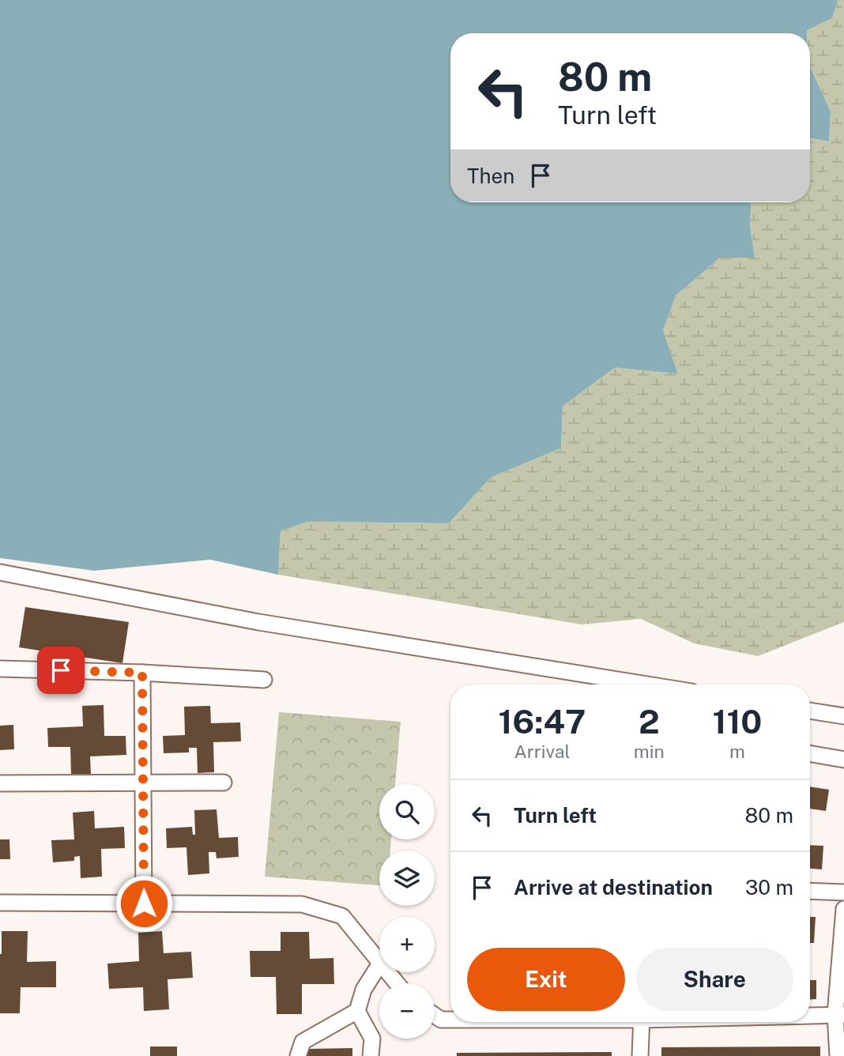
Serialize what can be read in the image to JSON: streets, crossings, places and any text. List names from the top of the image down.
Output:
{
  "page": {
    "turn": ["80 m", "Turn left"],
    "then": "Then",
    "eta": [
      "16:47",
      "Arrival",
      "2",
      "min",
      "110",
      "m"
    ],
    "list": [
      {
        "name": "Turn left",
        "value": "80 m"
      },
      {
        "name": "Arrive at destination",
        "value": "30 m"
      }
    ],
    "map_buttons": ["+", "−"],
    "buttons": ["Exit", "Share"]
  }
}
